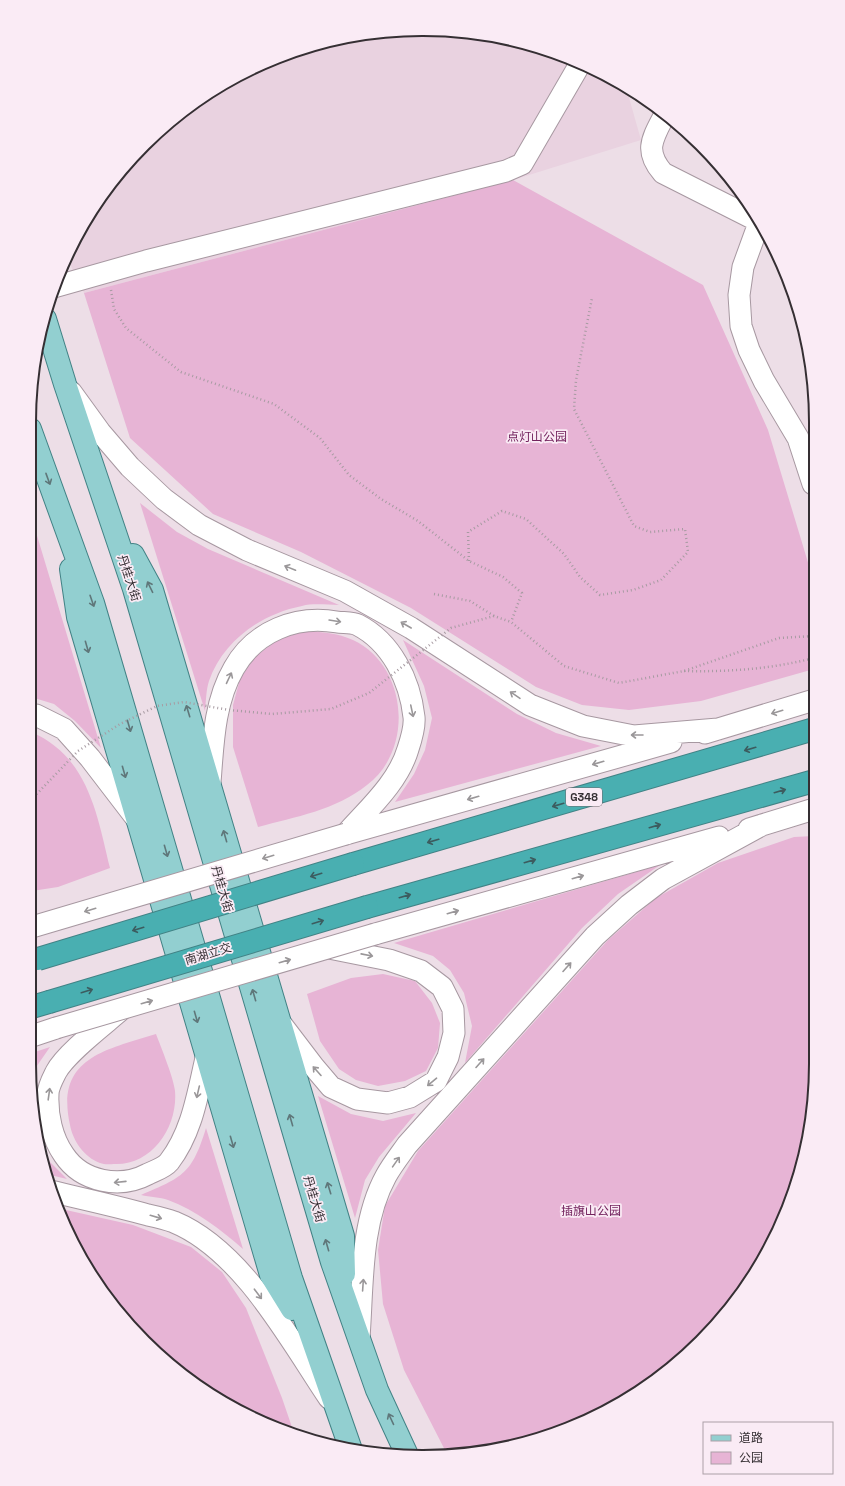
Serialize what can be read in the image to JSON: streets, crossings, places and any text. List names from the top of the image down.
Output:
{
  "streets": {
    "highway": ["G348", "南湖立交"],
    "main road": ["丹桂大街"]
  },
  "parks": ["点灯山公园", "插旗山公园"],
  "legend": ["道路", "公园"]
}
